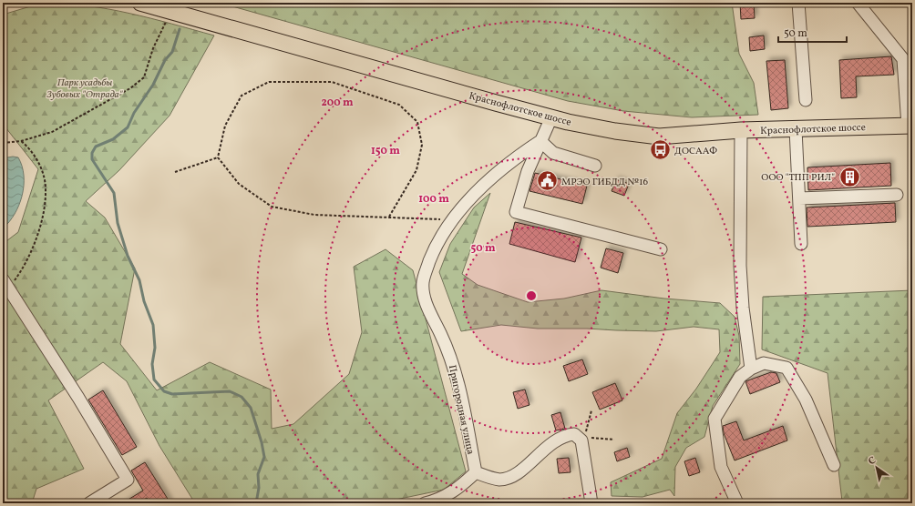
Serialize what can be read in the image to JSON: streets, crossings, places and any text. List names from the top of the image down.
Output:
{
  "streets": {
    "main road": ["Краснофлотское шоссе"],
    "street": ["Пригородная улица"]
  },
  "parks": ["Парк усадьбы Зубовых \"Отрада\""],
  "places": {
    "bus stop": ["ДОСААФ"],
    "building": ["ООО \"ТПП РИЛ\""],
    "public building": ["МРЭО ГИБДД №16"]
  },
  "scale_bar": "50 m",
  "north": "top left",
  "rings": [
    "200 m",
    "150 m",
    "100 m",
    "50 m"
  ]
}
